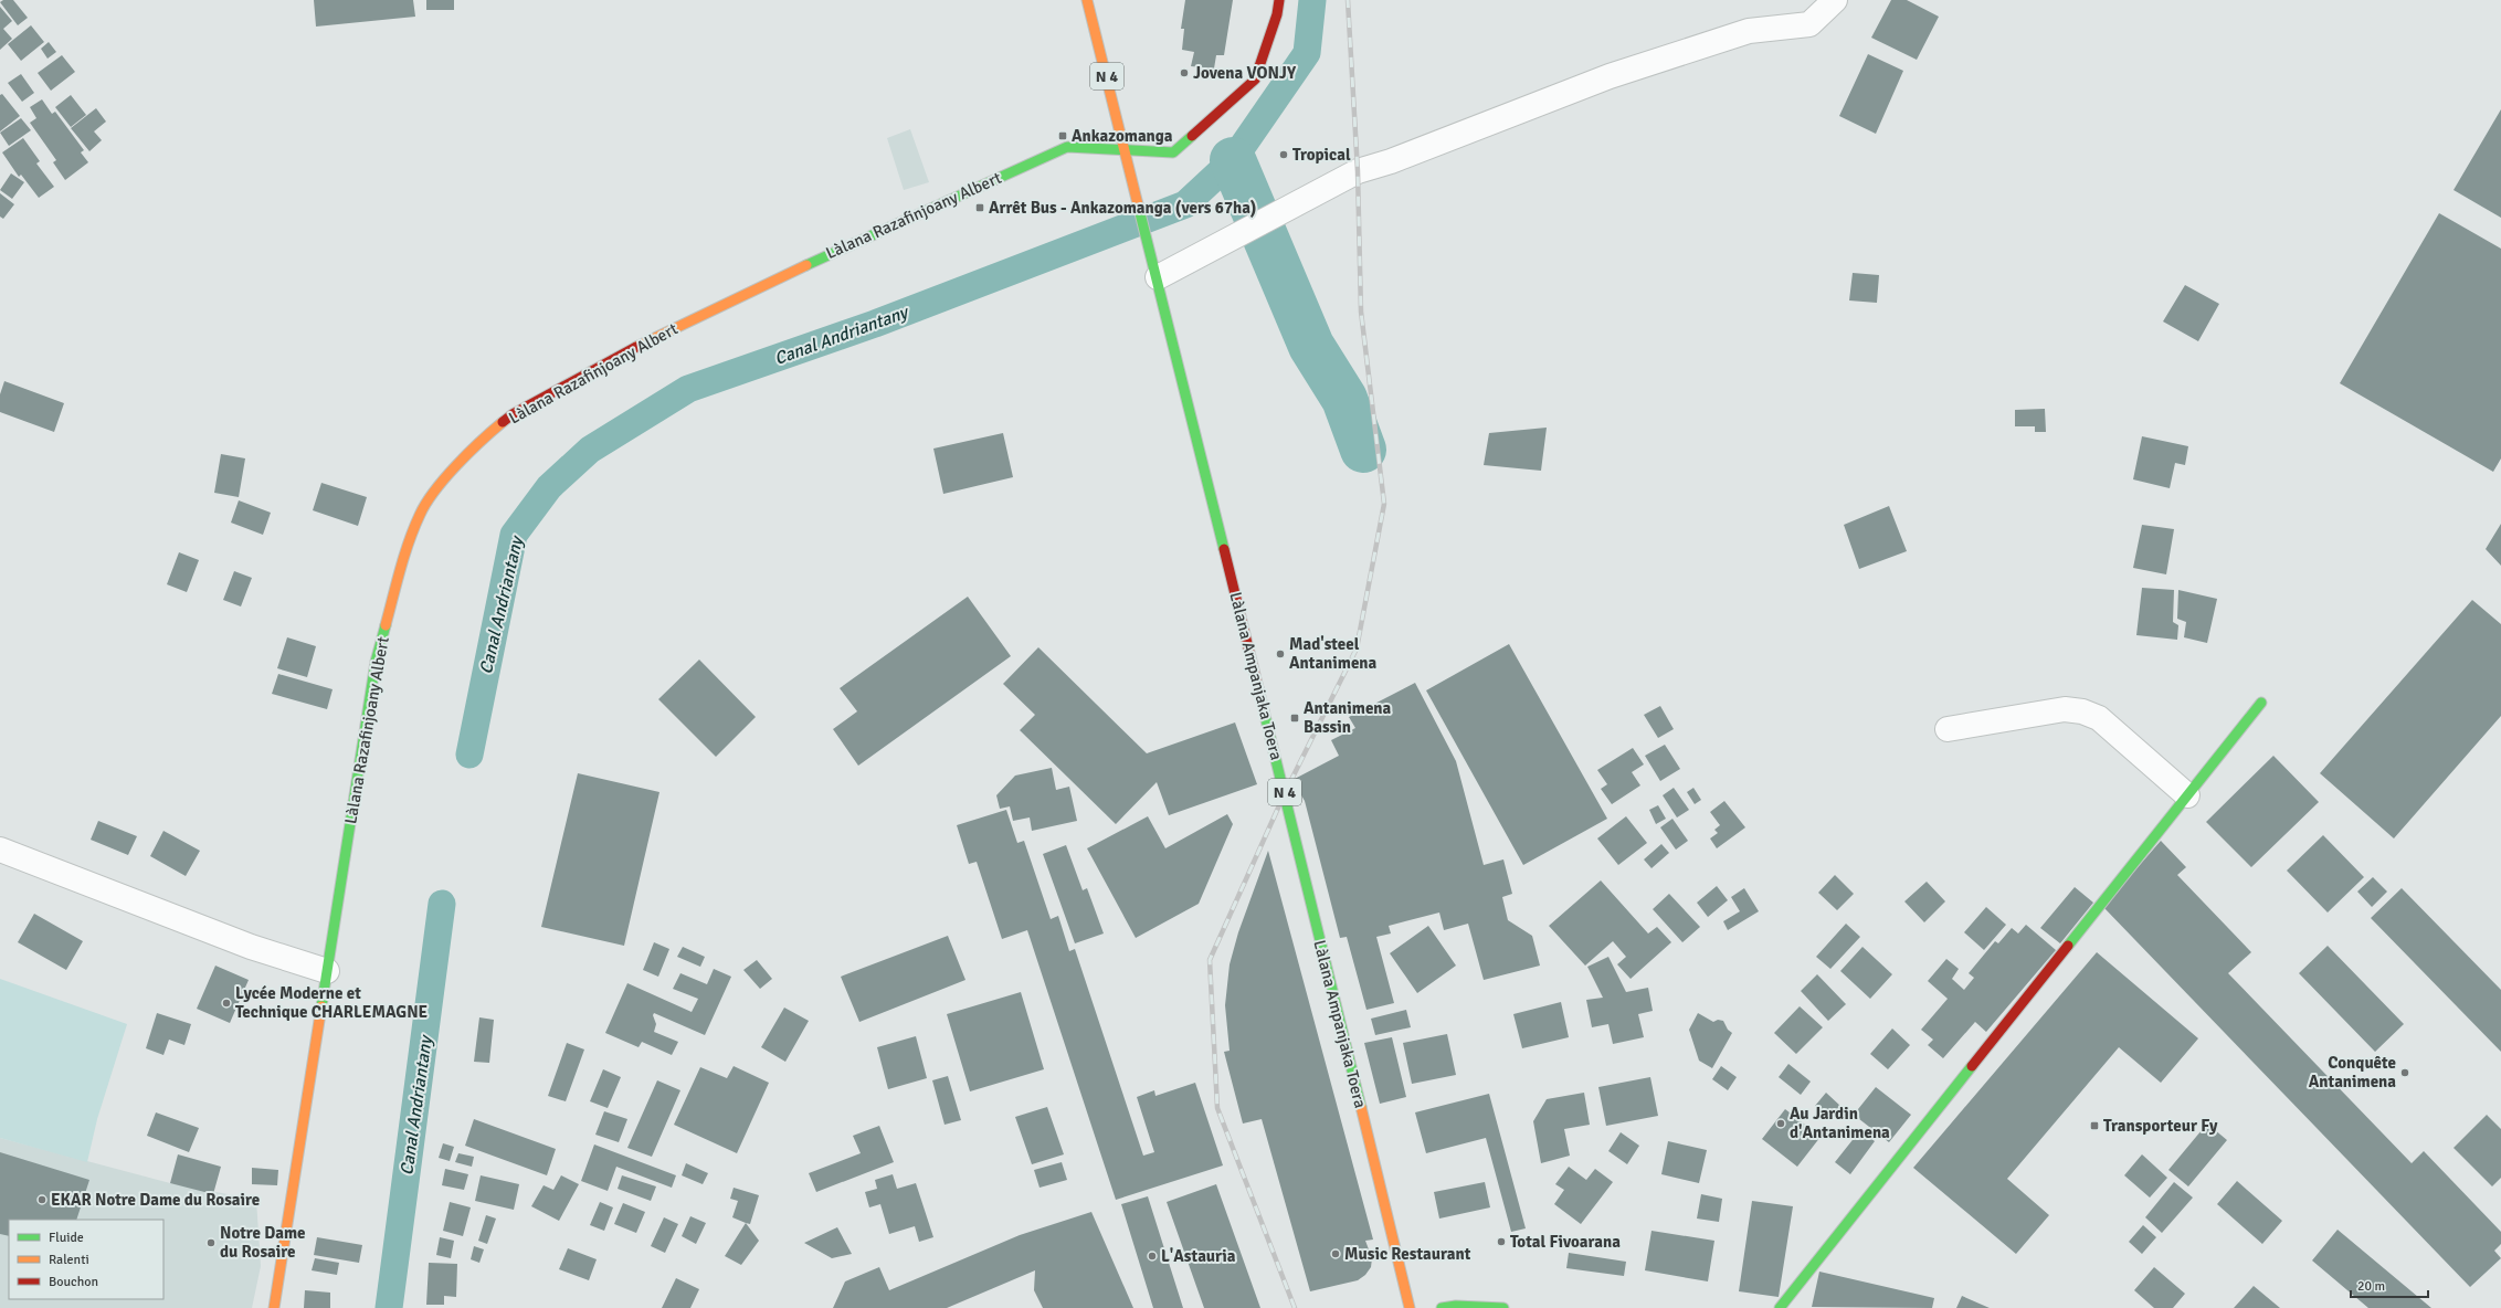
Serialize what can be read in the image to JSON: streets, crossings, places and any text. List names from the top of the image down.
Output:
{
  "streets": {
    "street": ["N 4", "Làlana Razafinjoany Albert", "Làlana Ampanjaka Toera"]
  },
  "crossings": [
    ["N 4", "Làlana Razafinjoany Albert"],
    ["N 4", "Làlana Ampanjaka Toera"]
  ],
  "water": ["Canal Andriantany"],
  "places": {
    "other": [
      "Jovena VONJY",
      "Tropical",
      "Mad'steel Antanimena",
      "Lycée Moderne et Technique CHARLEMAGNE",
      "Conquête Antanimena",
      "Au Jardin d'Antanimena",
      "EKAR Notre Dame du Rosaire",
      "Total Fivoarana",
      "Notre Dame du Rosaire",
      "Music Restaurant",
      "L'Astauria"
    ],
    "transit": [
      "Ankazomanga",
      "Arrêt Bus - Ankazomanga (vers 67ha)",
      "Antanimena Bassin",
      "Transporteur Fy"
    ]
  },
  "legend": ["Fluide", "Ralenti", "Bouchon"],
  "scale_bar": "20 m"
}
